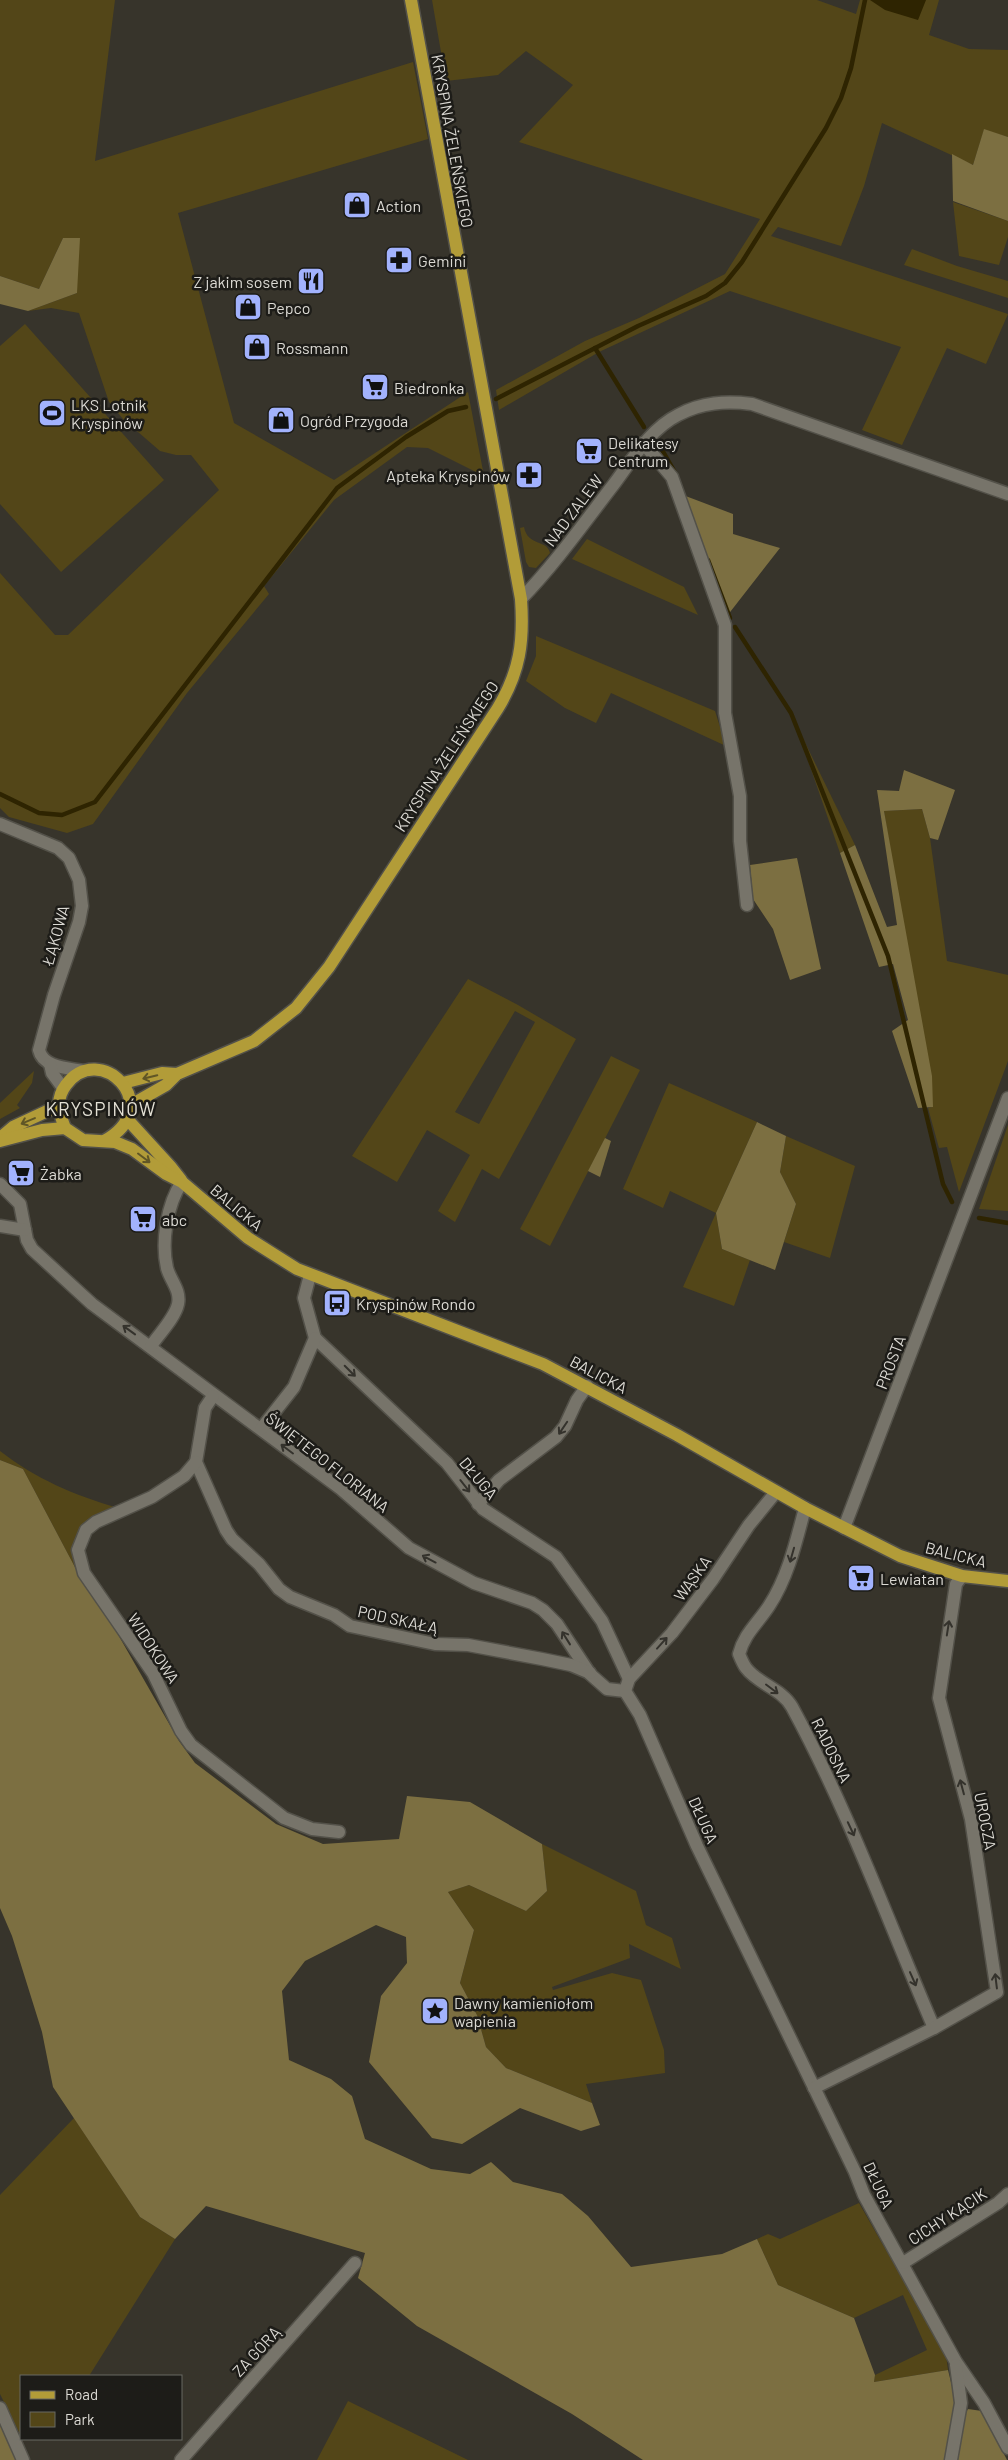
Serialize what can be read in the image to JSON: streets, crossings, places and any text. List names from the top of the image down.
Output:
{
  "streets": {
    "main road": ["KRYSPINA ŻELEŃSKIEGO", "BALICKA"],
    "street": [
      "NAD ZALEW",
      "ŁĄKOWA",
      "PROSTA",
      "ŚWIĘTEGO FLORIANA",
      "DŁUGA",
      "WĄSKA",
      "POD SKAŁĄ",
      "WIDOKOWA",
      "RADOSNA",
      "UROCZA",
      "CICHY KĄCIK",
      "ZA GÓRĄ"
    ]
  },
  "crossings": [
    ["KRYSPINA ŻELEŃSKIEGO", "NAD ZALEW"],
    ["KRYSPINA ŻELEŃSKIEGO", "ŁĄKOWA"],
    ["KRYSPINA ŻELEŃSKIEGO", "BALICKA"],
    ["ŁĄKOWA", "BALICKA"],
    ["BALICKA", "PROSTA"],
    ["BALICKA", "WĄSKA"],
    ["BALICKA", "RADOSNA"],
    ["BALICKA", "UROCZA"],
    ["ŚWIĘTEGO FLORIANA", "DŁUGA"],
    ["ŚWIĘTEGO FLORIANA", "WĄSKA"],
    ["ŚWIĘTEGO FLORIANA", "POD SKAŁĄ"],
    ["DŁUGA", "WĄSKA"],
    ["DŁUGA", "UROCZA"],
    ["DŁUGA", "CICHY KĄCIK"],
    ["POD SKAŁĄ", "WIDOKOWA"],
    ["RADOSNA", "UROCZA"]
  ],
  "one_way": [
    "ŚWIĘTEGO FLORIANA",
    "WĄSKA",
    "RADOSNA",
    "UROCZA"
  ],
  "districts": ["KRYSPINÓW"],
  "places": {
    "shop": [
      "Action",
      "Pepco",
      "Rossmann",
      "Ogród Przygoda"
    ],
    "pharmacy": ["Gemini", "Apteka Kryspinów"],
    "restaurant": ["Z jakim sosem"],
    "supermarket": [
      "Biedronka",
      "Delikatesy Centrum",
      "Żabka",
      "abc",
      "Lewiatan"
    ],
    "sports": ["LKS Lotnik Kryspinów"],
    "bus stop": ["Kryspinów Rondo"],
    "place": ["Dawny kamieniołom wapienia"]
  },
  "legend": ["Road", "Park"]
}
